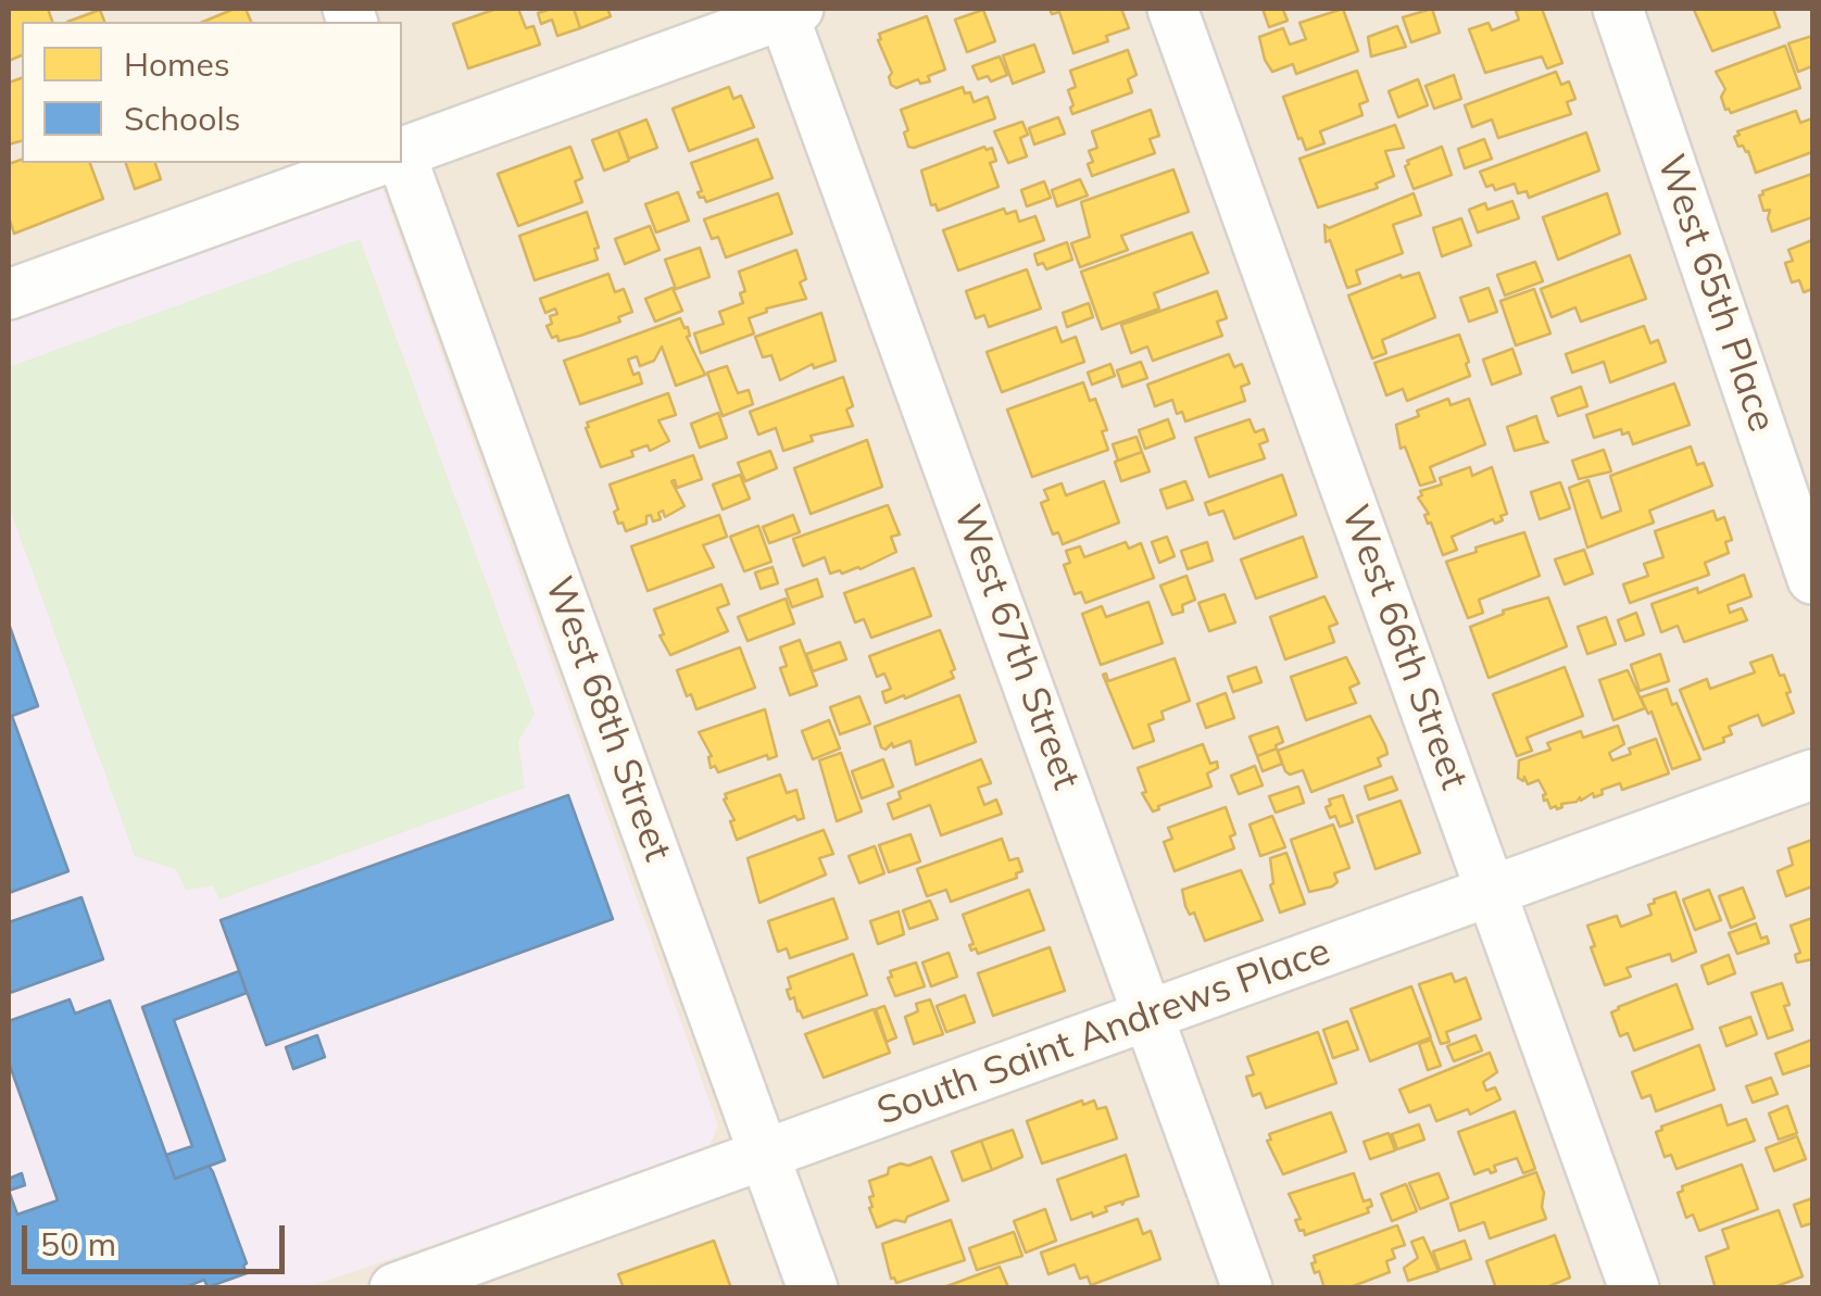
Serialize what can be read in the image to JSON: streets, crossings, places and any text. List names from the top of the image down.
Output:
{
  "streets": {
    "street": [
      "West 65th Place",
      "West 67th Street",
      "West 66th Street",
      "West 68th Street",
      "South Saint Andrews Place"
    ]
  },
  "crossings": [
    ["West 67th Street", "South Saint Andrews Place"],
    ["West 66th Street", "South Saint Andrews Place"],
    ["West 68th Street", "South Saint Andrews Place"]
  ],
  "legend": ["Homes", "Schools"],
  "scale_bar": "50 m"
}
